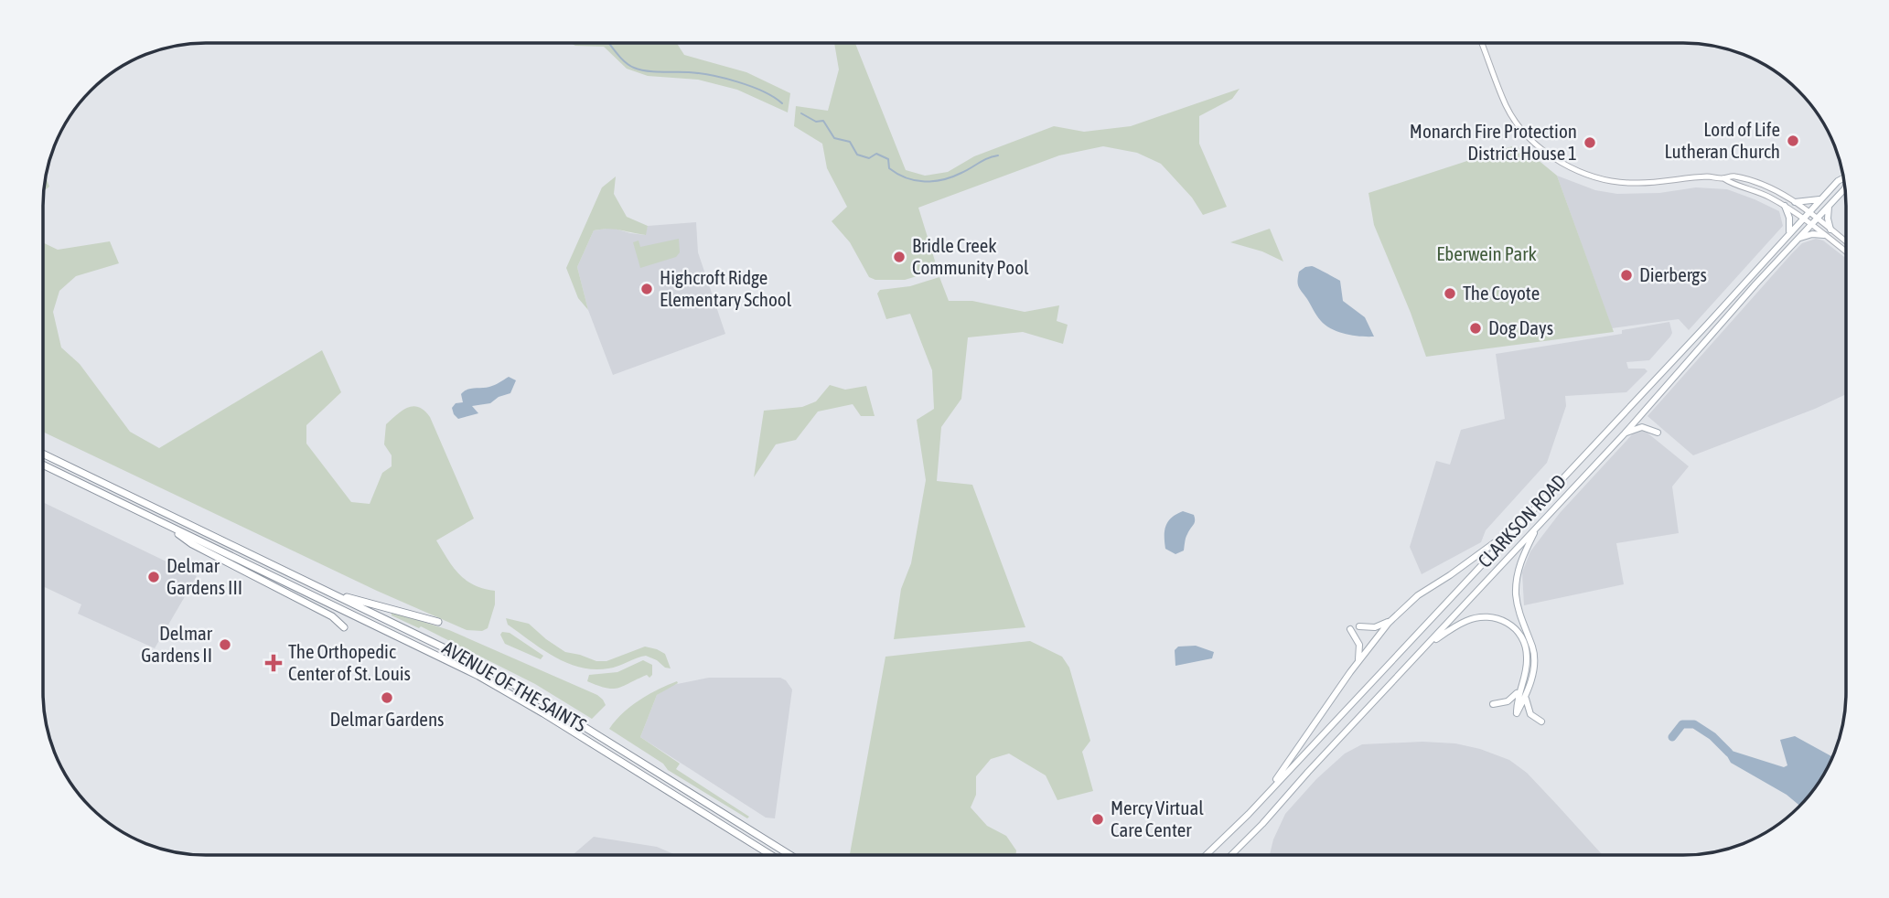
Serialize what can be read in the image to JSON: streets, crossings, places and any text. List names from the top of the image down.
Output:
{
  "streets": {
    "highway": ["AVENUE OF THE SAINTS"],
    "main road": ["CLARKSON ROAD"]
  },
  "parks": ["Eberwein Park"],
  "places": {
    "other": [
      "Lord of Life Lutheran Church",
      "Monarch Fire Protection District House 1",
      "Bridle Creek Community Pool",
      "Dierbergs",
      "Highcroft Ridge Elementary School",
      "The Coyote",
      "Dog Days",
      "Delmar Gardens III",
      "Delmar Gardens II",
      "Delmar Gardens",
      "Mercy Virtual Care Center"
    ],
    "health": ["The Orthopedic Center of St. Louis"]
  }
}
